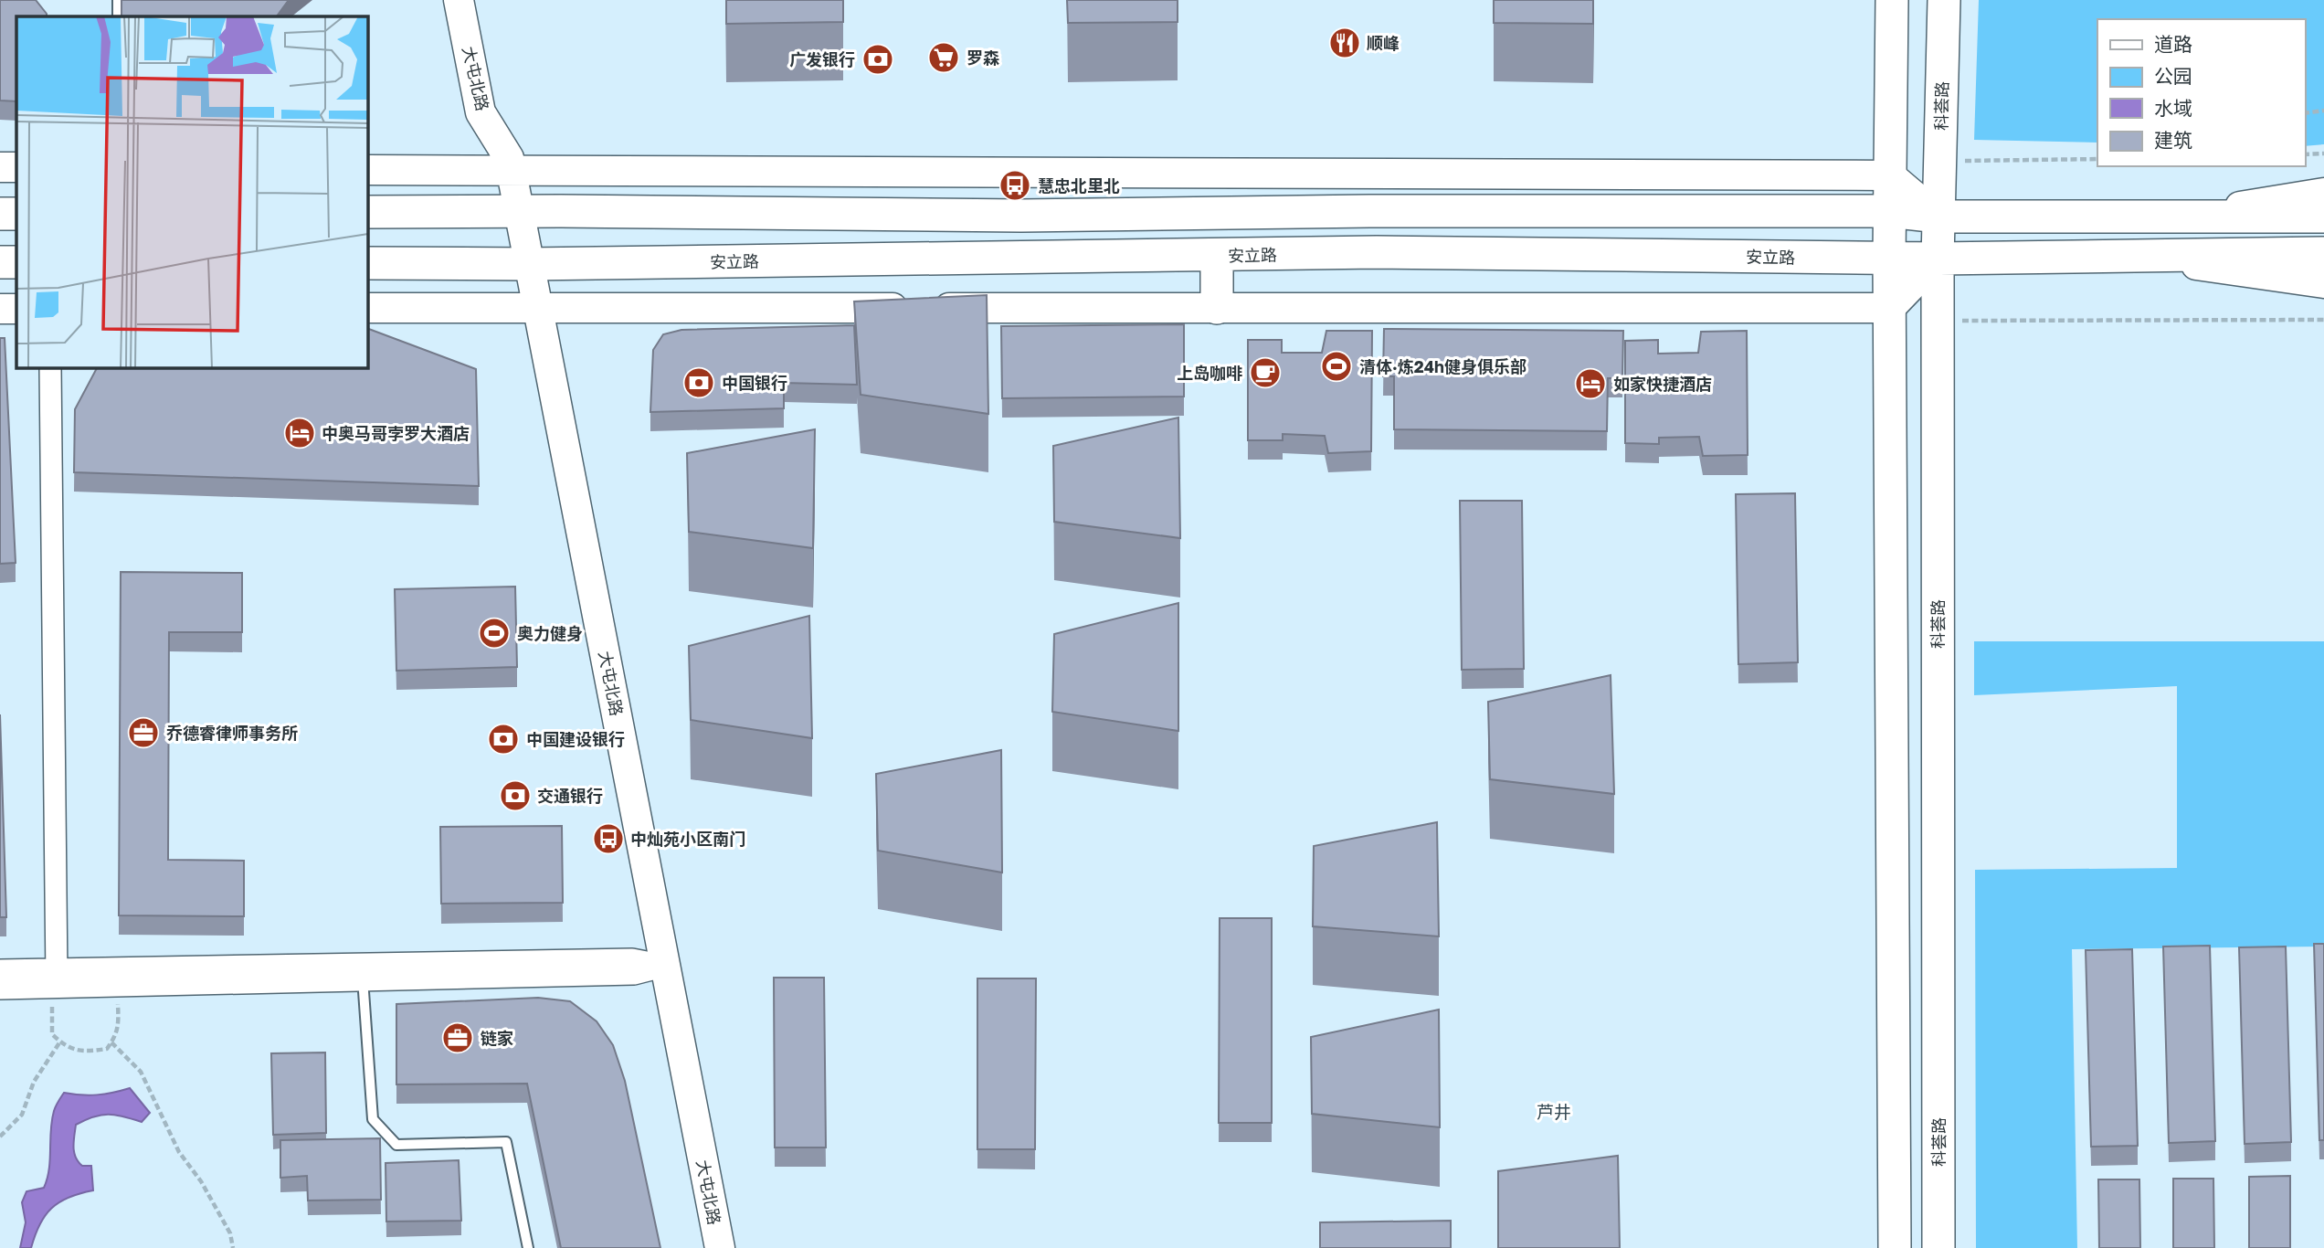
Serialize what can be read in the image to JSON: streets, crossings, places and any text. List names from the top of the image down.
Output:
{
  "streets": {
    "main road": ["科荟路", "安立路"],
    "street": ["大屯北路"]
  },
  "crossings": [
    ["大屯北路", "安立路"],
    ["科荟路", "安立路"]
  ],
  "districts": ["芦井"],
  "places": {
    "restaurant": ["顺峰"],
    "supermarket": ["罗森"],
    "bank": [
      "广发银行",
      "中国银行",
      "中国建设银行",
      "交通银行"
    ],
    "bus stop": ["慧忠北里北", "中灿苑小区南门"],
    "sports": ["清体·炼24h健身俱乐部", "奥力健身"],
    "cafe": ["上岛咖啡"],
    "hotel": ["如家快捷酒店", "中奥马哥孛罗大酒店"],
    "office": ["乔德睿律师事务所", "链家"]
  },
  "legend": [
    "道路",
    "公园",
    "水域",
    "建筑"
  ]
}
